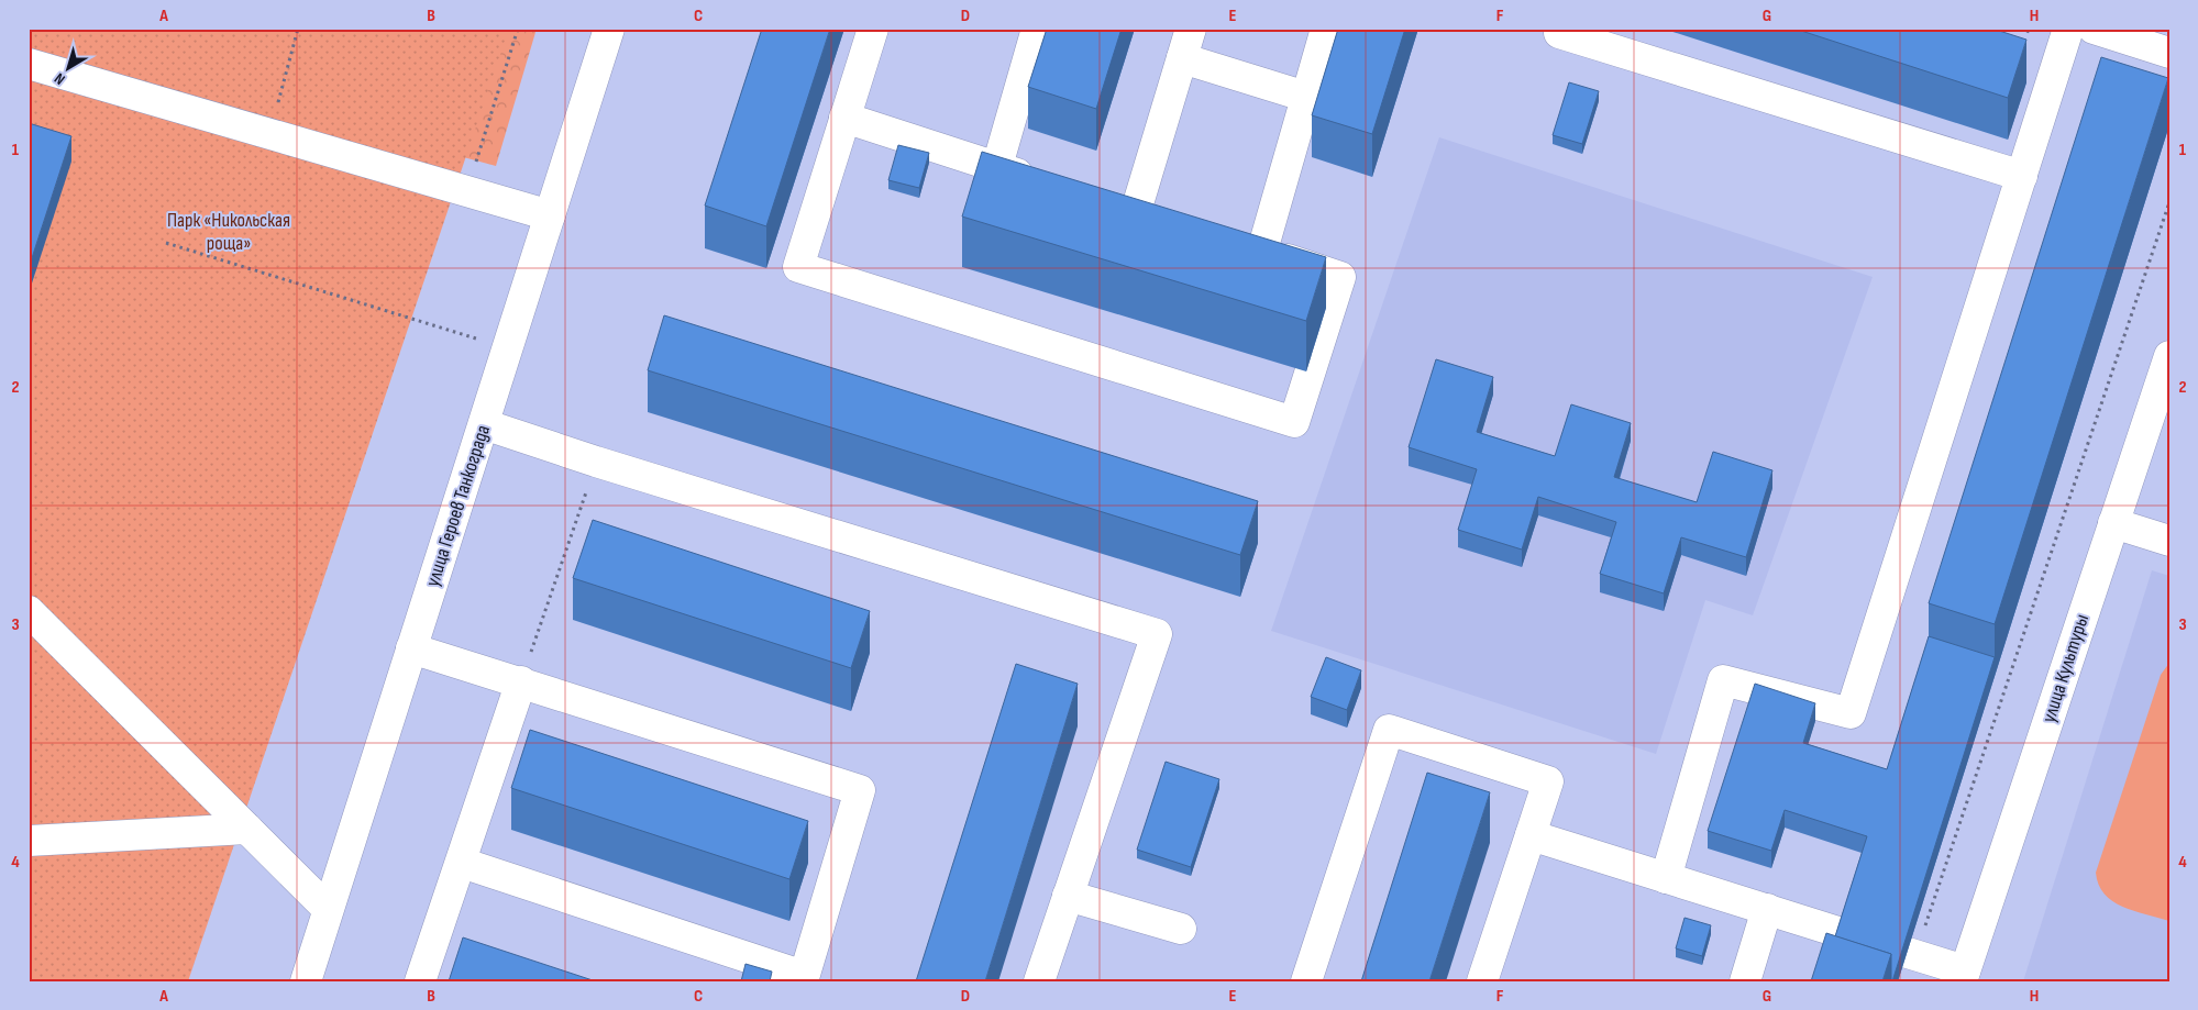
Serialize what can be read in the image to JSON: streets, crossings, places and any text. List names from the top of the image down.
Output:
{
  "streets": {
    "main road": ["улица Героев Танкограда", "улица Культуры"]
  },
  "parks": ["Парк «Никольская роща»"],
  "north": "bottom left",
  "grid": {
    "columns": [
      "A",
      "B",
      "C",
      "D",
      "E",
      "F",
      "G",
      "H"
    ],
    "rows": [
      "1",
      "2",
      "3",
      "4"
    ]
  }
}
